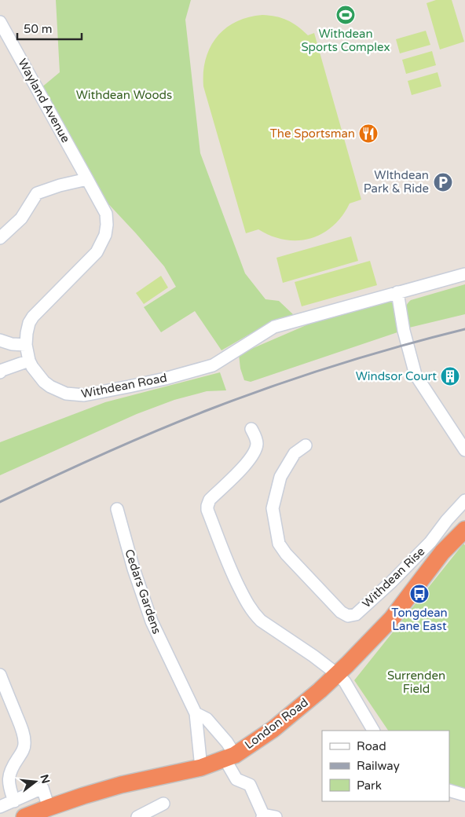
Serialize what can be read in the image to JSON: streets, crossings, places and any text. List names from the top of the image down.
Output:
{
  "streets": {
    "highway": ["London Road"],
    "street": [
      "Wayland Avenue",
      "Withdean Road",
      "Withdean Rise",
      "Cedars Gardens"
    ]
  },
  "crossings": [
    ["Wayland Avenue", "Withdean Road"],
    ["Cedars Gardens", "London Road"]
  ],
  "parks": ["Withdean Woods", "Surrenden Field"],
  "places": {
    "sports": ["Withdean Sports Complex"],
    "restaurant": ["The Sportsman"],
    "parking": ["WIthdean Park & Ride"],
    "building": ["Windsor Court"],
    "bus stop": ["Tongdean Lane East"]
  },
  "legend": ["Road", "Railway", "Park"],
  "scale_bar": "50 m",
  "north": "right"
}
